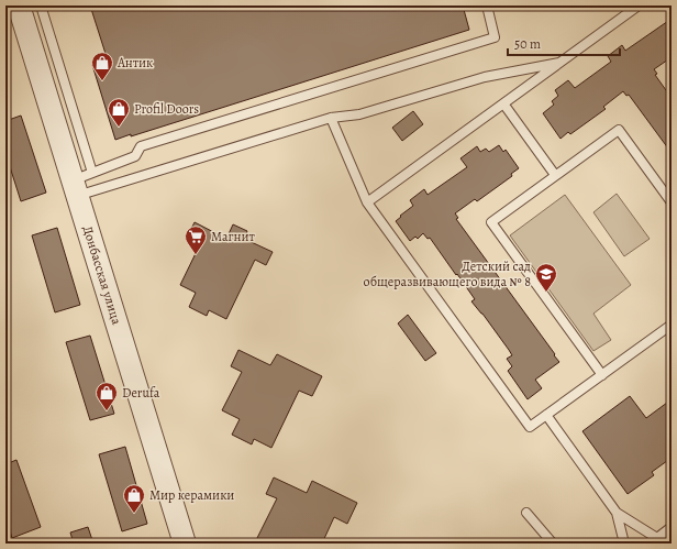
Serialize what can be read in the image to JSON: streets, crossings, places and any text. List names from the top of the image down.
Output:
{
  "streets": {
    "street": ["Донбасская улица"]
  },
  "places": {
    "shop": [
      "Антик",
      "Profil Doors",
      "Derufa",
      "Мир керамики"
    ],
    "supermarket": ["Магнит"],
    "school or university": ["Детский сад общеразвивающего вида № 8"]
  },
  "scale_bar": "50 m"
}
